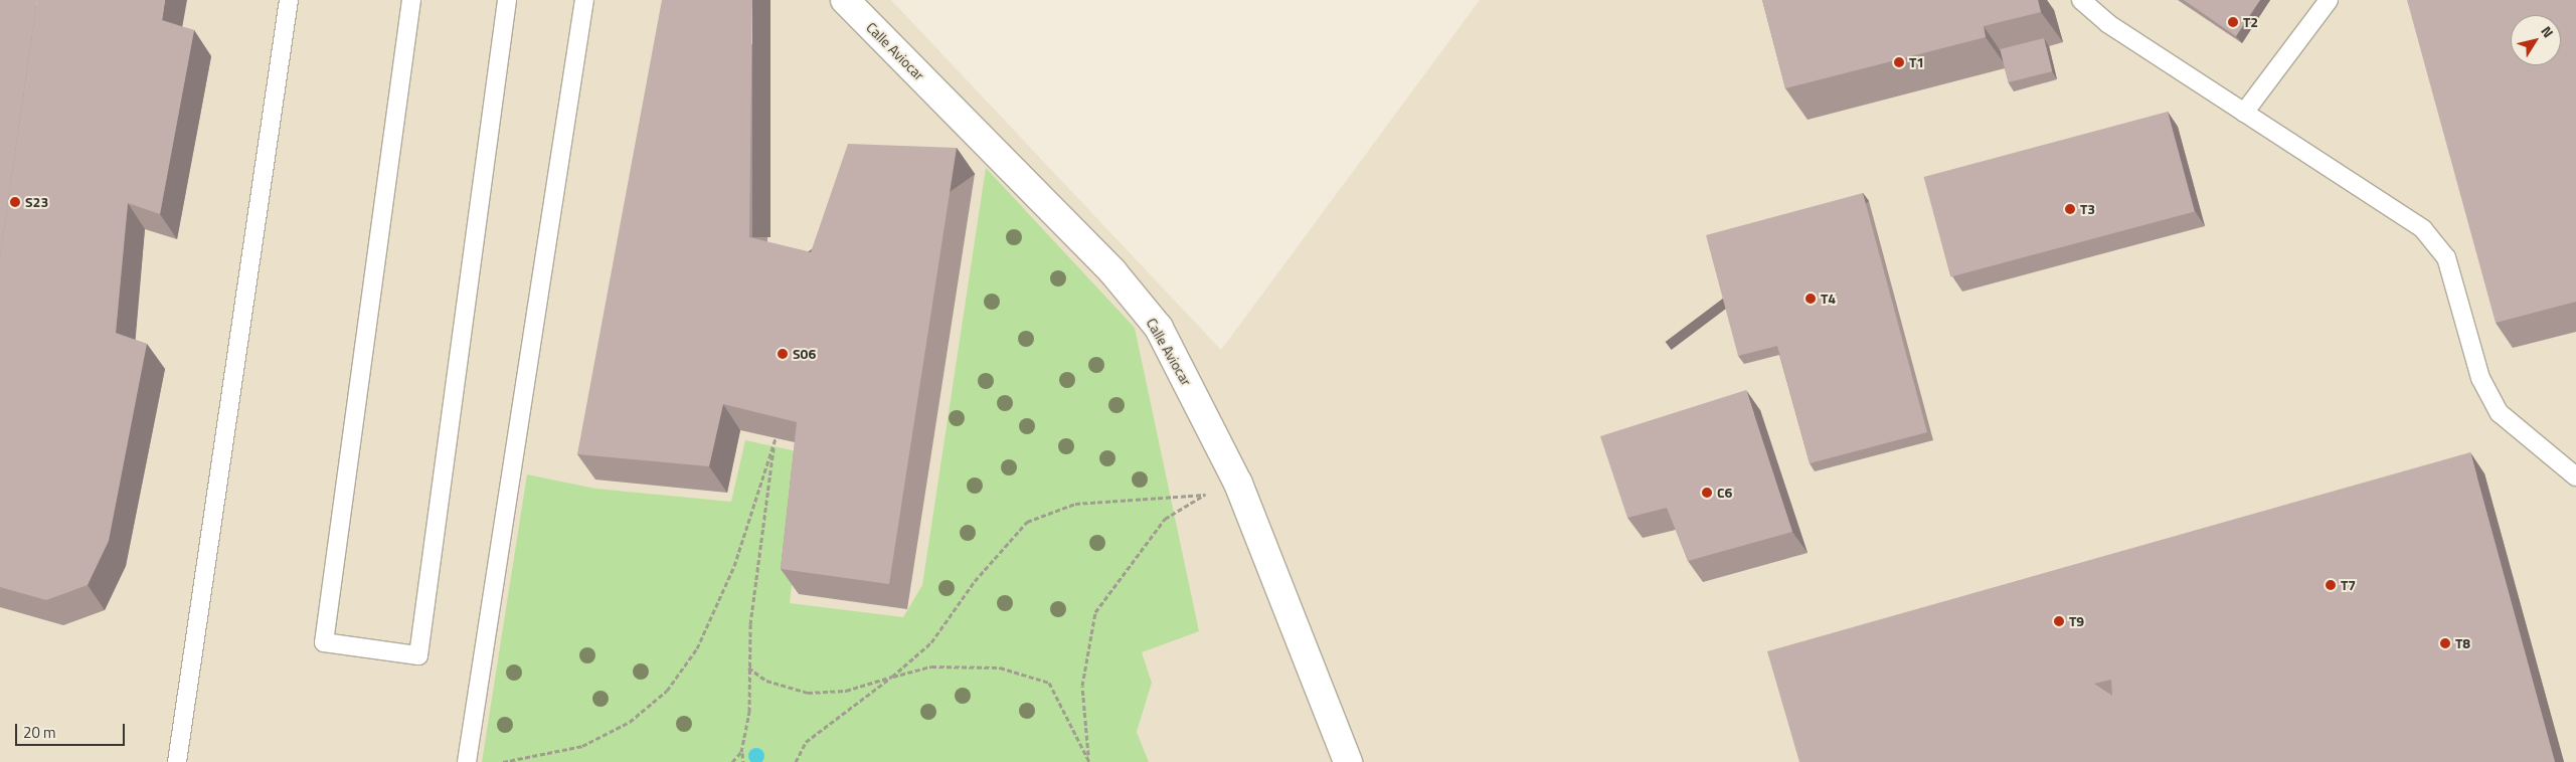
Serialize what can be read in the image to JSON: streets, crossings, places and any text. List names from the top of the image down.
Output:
{
  "streets": {
    "street": ["Calle Aviocar"]
  },
  "places": [
    "T2",
    "T1",
    "S23",
    "T3",
    "T4",
    "S06",
    "C6",
    "T7",
    "T9",
    "T8"
  ],
  "scale_bar": "20 m",
  "north": "top right"
}
